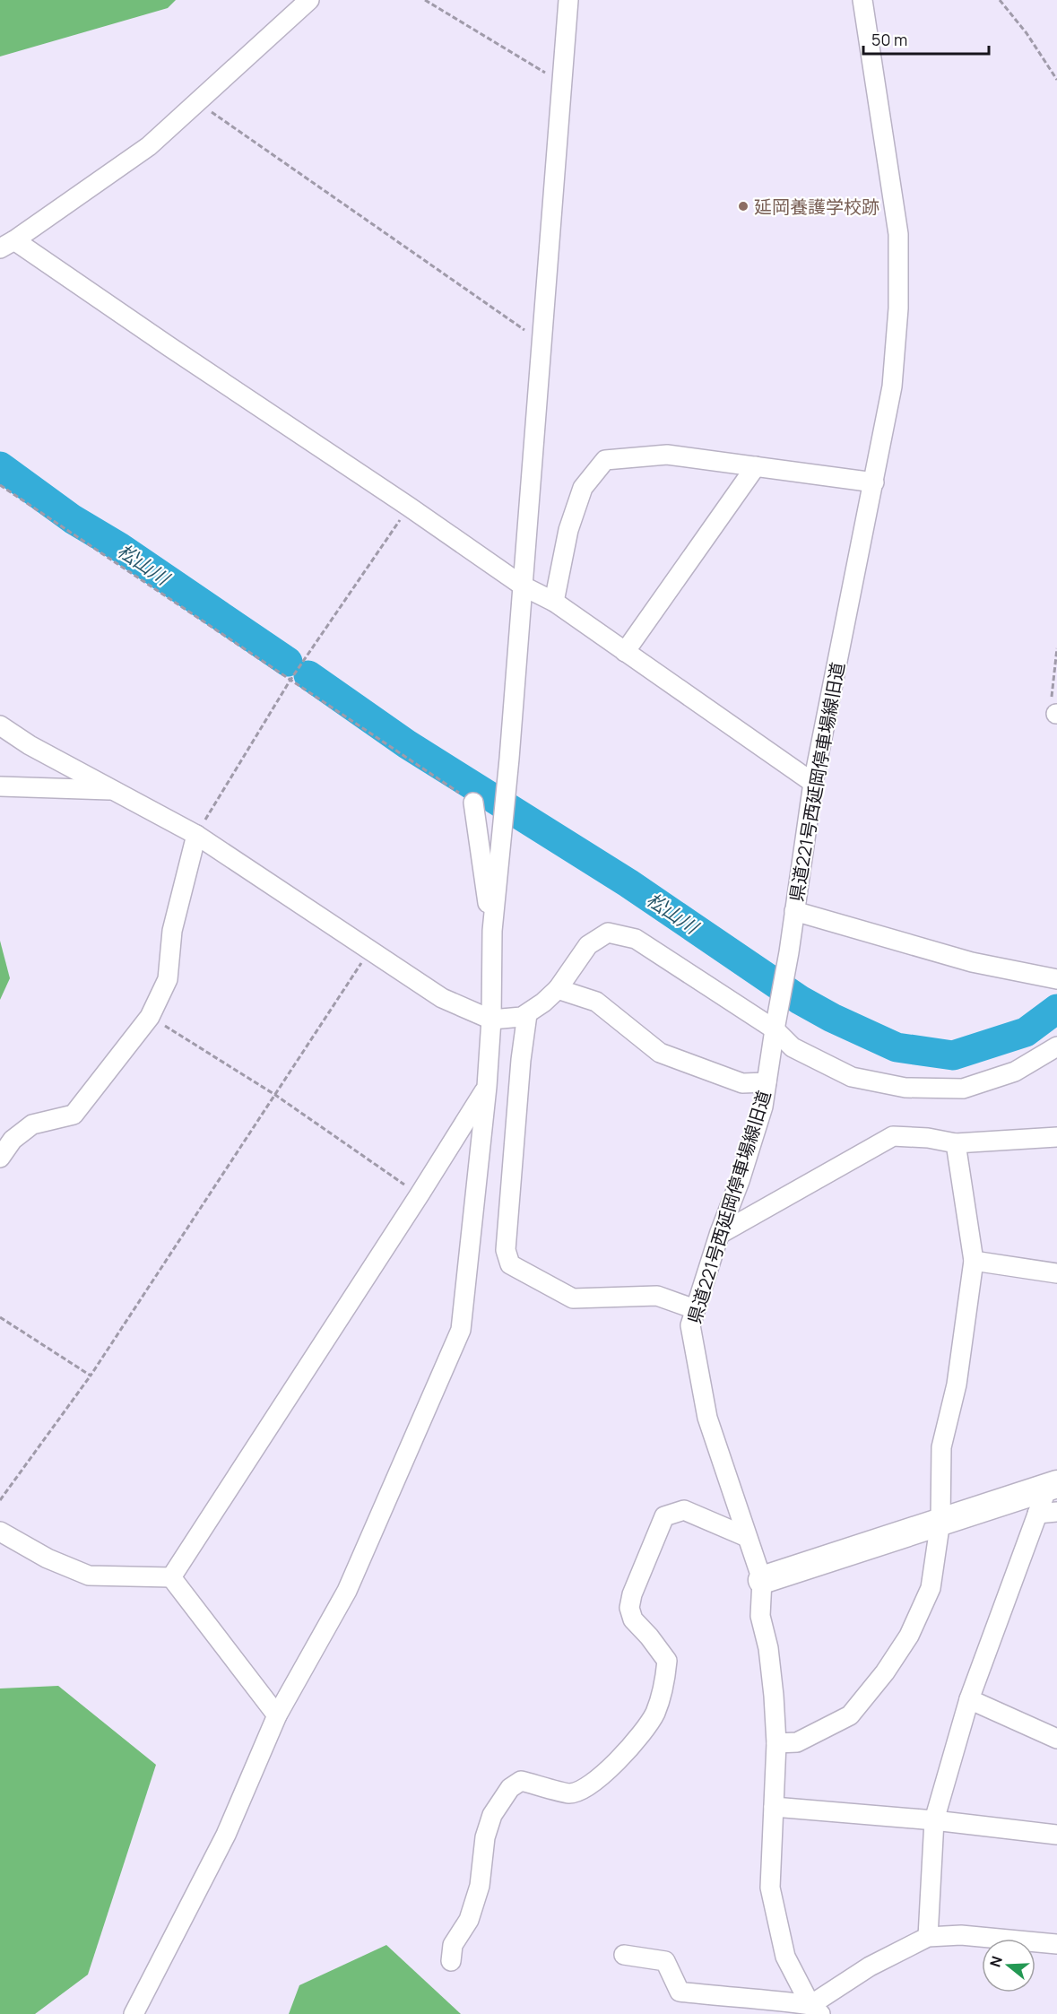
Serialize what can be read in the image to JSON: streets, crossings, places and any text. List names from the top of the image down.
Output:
{
  "streets": {
    "street": ["県道221号西延岡停車場線旧道"]
  },
  "water": ["松山川"],
  "places": ["延岡養護学校跡"],
  "scale_bar": "50 m",
  "north": "left"
}
